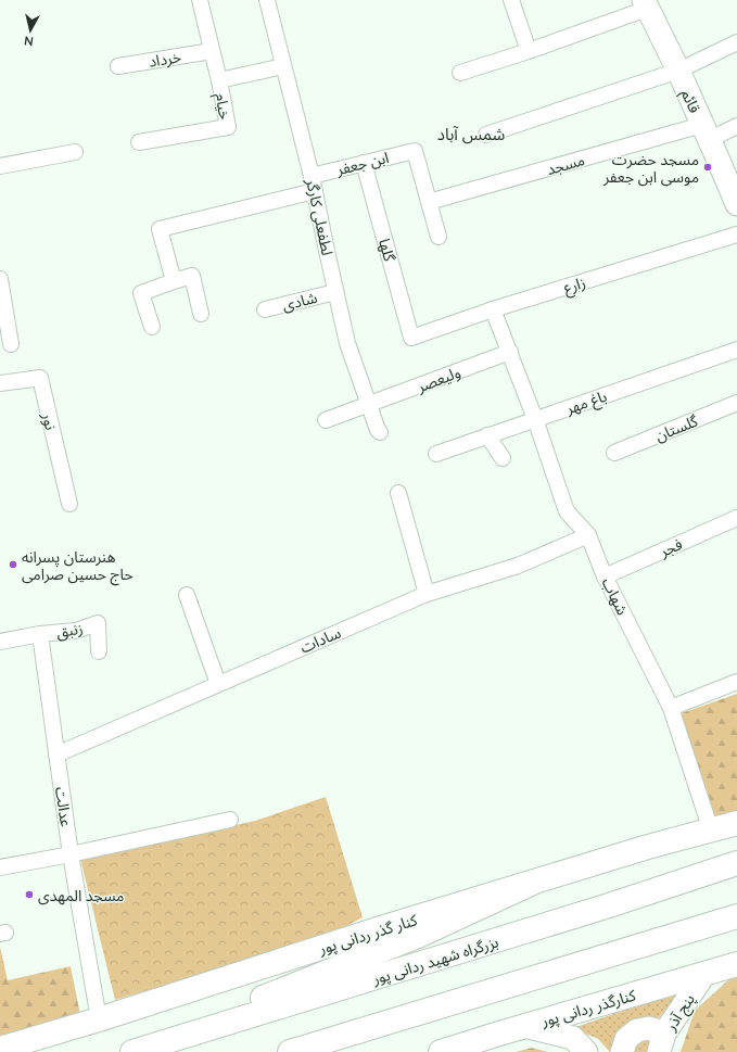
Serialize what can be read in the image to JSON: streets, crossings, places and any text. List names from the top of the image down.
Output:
{
  "streets": {
    "main road": ["کنار گذر ردانی پور", "بزرگراه شهید ردانی پور", "کنارگذر ردانی پور"],
    "street": [
      "خرداد",
      "قائم",
      "خیام",
      "ابن جعفر",
      "مسجد",
      "لطفعلی کارگر",
      "گلها",
      "زارع",
      "شادی",
      "ولیعصر",
      "باغ مهر",
      "نور",
      "گلستان",
      "فجر",
      "شهاب",
      "زنبق",
      "سادات",
      "عدالت",
      "پنج آذر"
    ]
  },
  "crossings": [
    ["خرداد", "خیام"],
    ["قائم", "مسجد"],
    ["ابن جعفر", "مسجد"],
    ["ابن جعفر", "لطفعلی کارگر"],
    ["ابن جعفر", "گلها"],
    ["لطفعلی کارگر", "شادی"],
    ["لطفعلی کارگر", "ولیعصر"],
    ["گلها", "زارع"],
    ["ولیعصر", "شهاب"],
    ["باغ مهر", "شهاب"],
    ["فجر", "شهاب"],
    ["شهاب", "سادات"],
    ["شهاب", "کنار گذر ردانی پور"],
    ["زنبق", "عدالت"],
    ["سادات", "عدالت"],
    ["عدالت", "کنار گذر ردانی پور"],
    ["کنارگذر ردانی پور", "پنج آذر"]
  ],
  "districts": ["شمس آباد"],
  "places": ["مسجد حضرت موسی ابن جعفر", "هنرستان پسرانه حاج حسین صرامی", "مسجد المهدی"],
  "north": "bottom"
}
